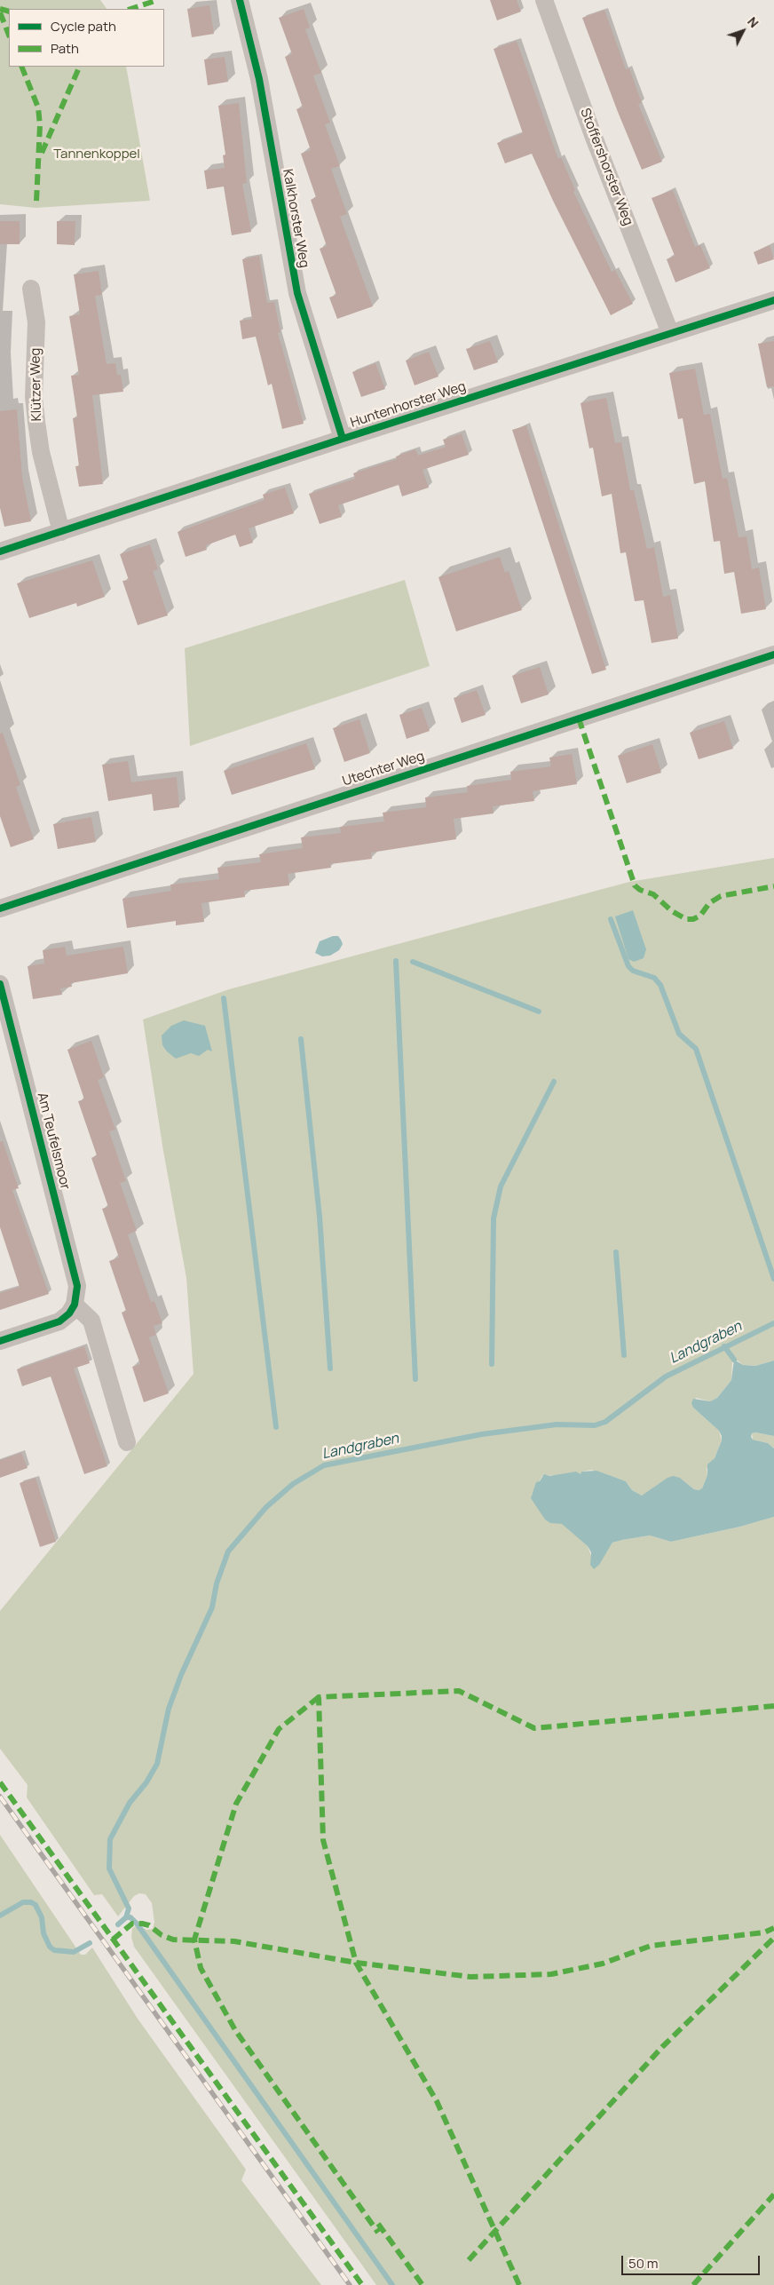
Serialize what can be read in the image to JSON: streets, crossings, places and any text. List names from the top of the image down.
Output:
{
  "streets": {
    "street": [
      "Stoffershorster Weg",
      "Kalkhorster Weg",
      "Klützer Weg",
      "Huntenhorster Weg",
      "Utechter Weg",
      "Am Teufelsmoor"
    ]
  },
  "crossings": [
    ["Stoffershorster Weg", "Huntenhorster Weg"],
    ["Kalkhorster Weg", "Huntenhorster Weg"],
    ["Klützer Weg", "Huntenhorster Weg"]
  ],
  "water": ["Landgraben"],
  "parks": ["Tannenkoppel"],
  "legend": ["Cycle path", "Path"],
  "scale_bar": "50 m",
  "north": "top right"
}
